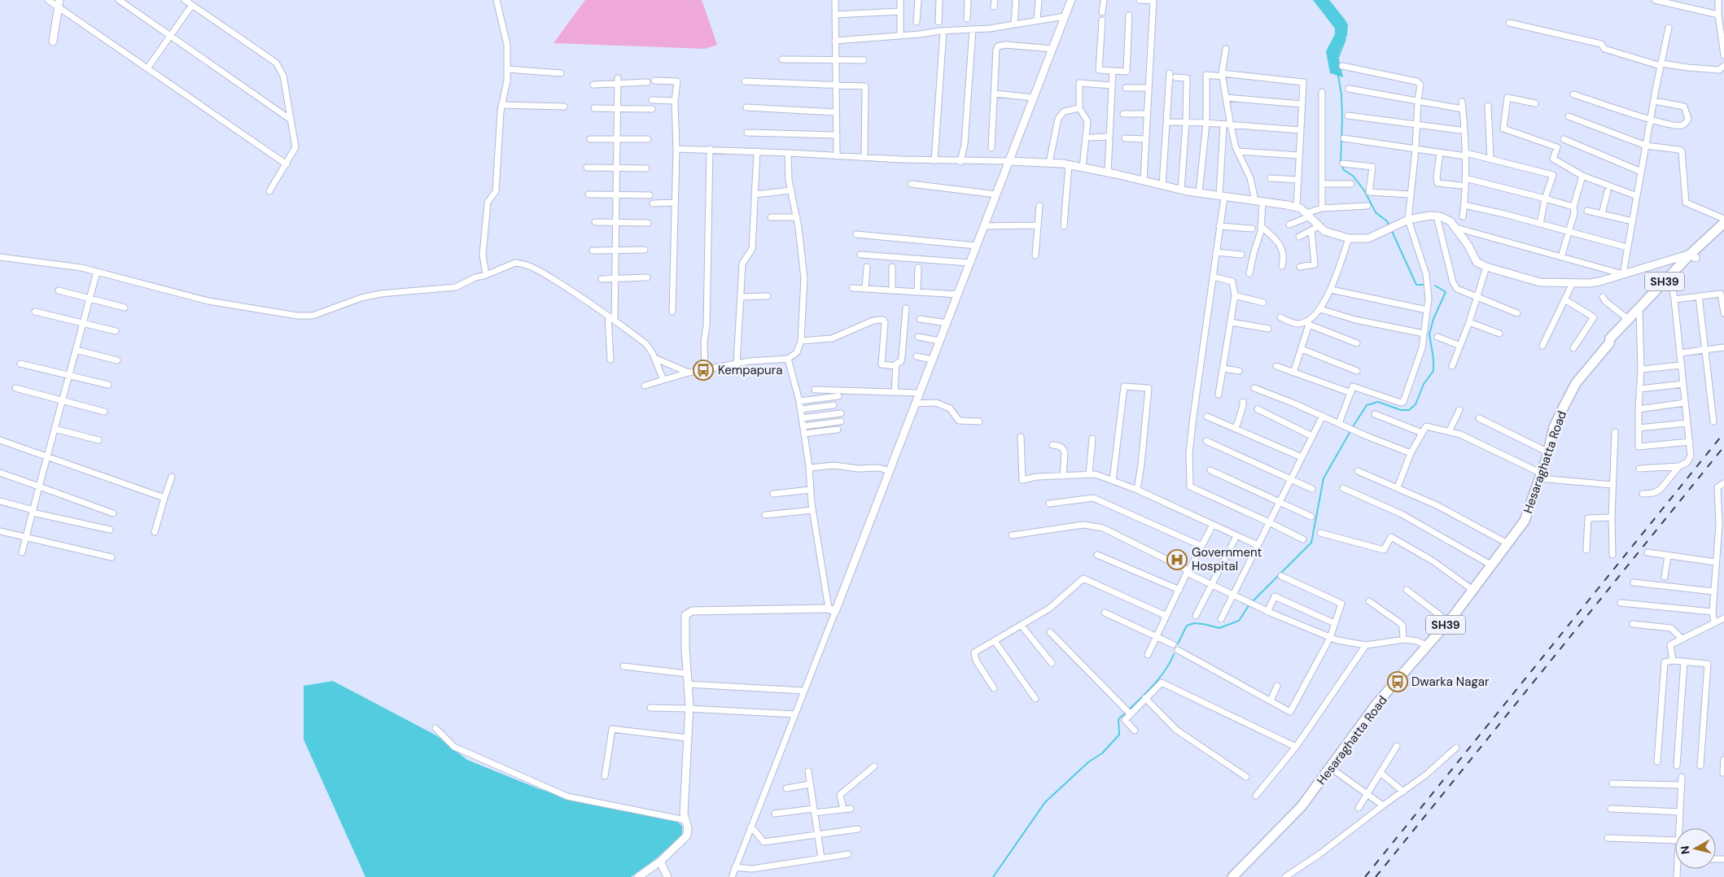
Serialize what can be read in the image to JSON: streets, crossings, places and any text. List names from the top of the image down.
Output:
{
  "streets": {
    "main road": ["SH39", "Hesaraghatta Road"]
  },
  "places": {
    "bus stop": ["Kempapura", "Dwarka Nagar"],
    "hospital": ["Government Hospital"]
  },
  "north": "left"
}
